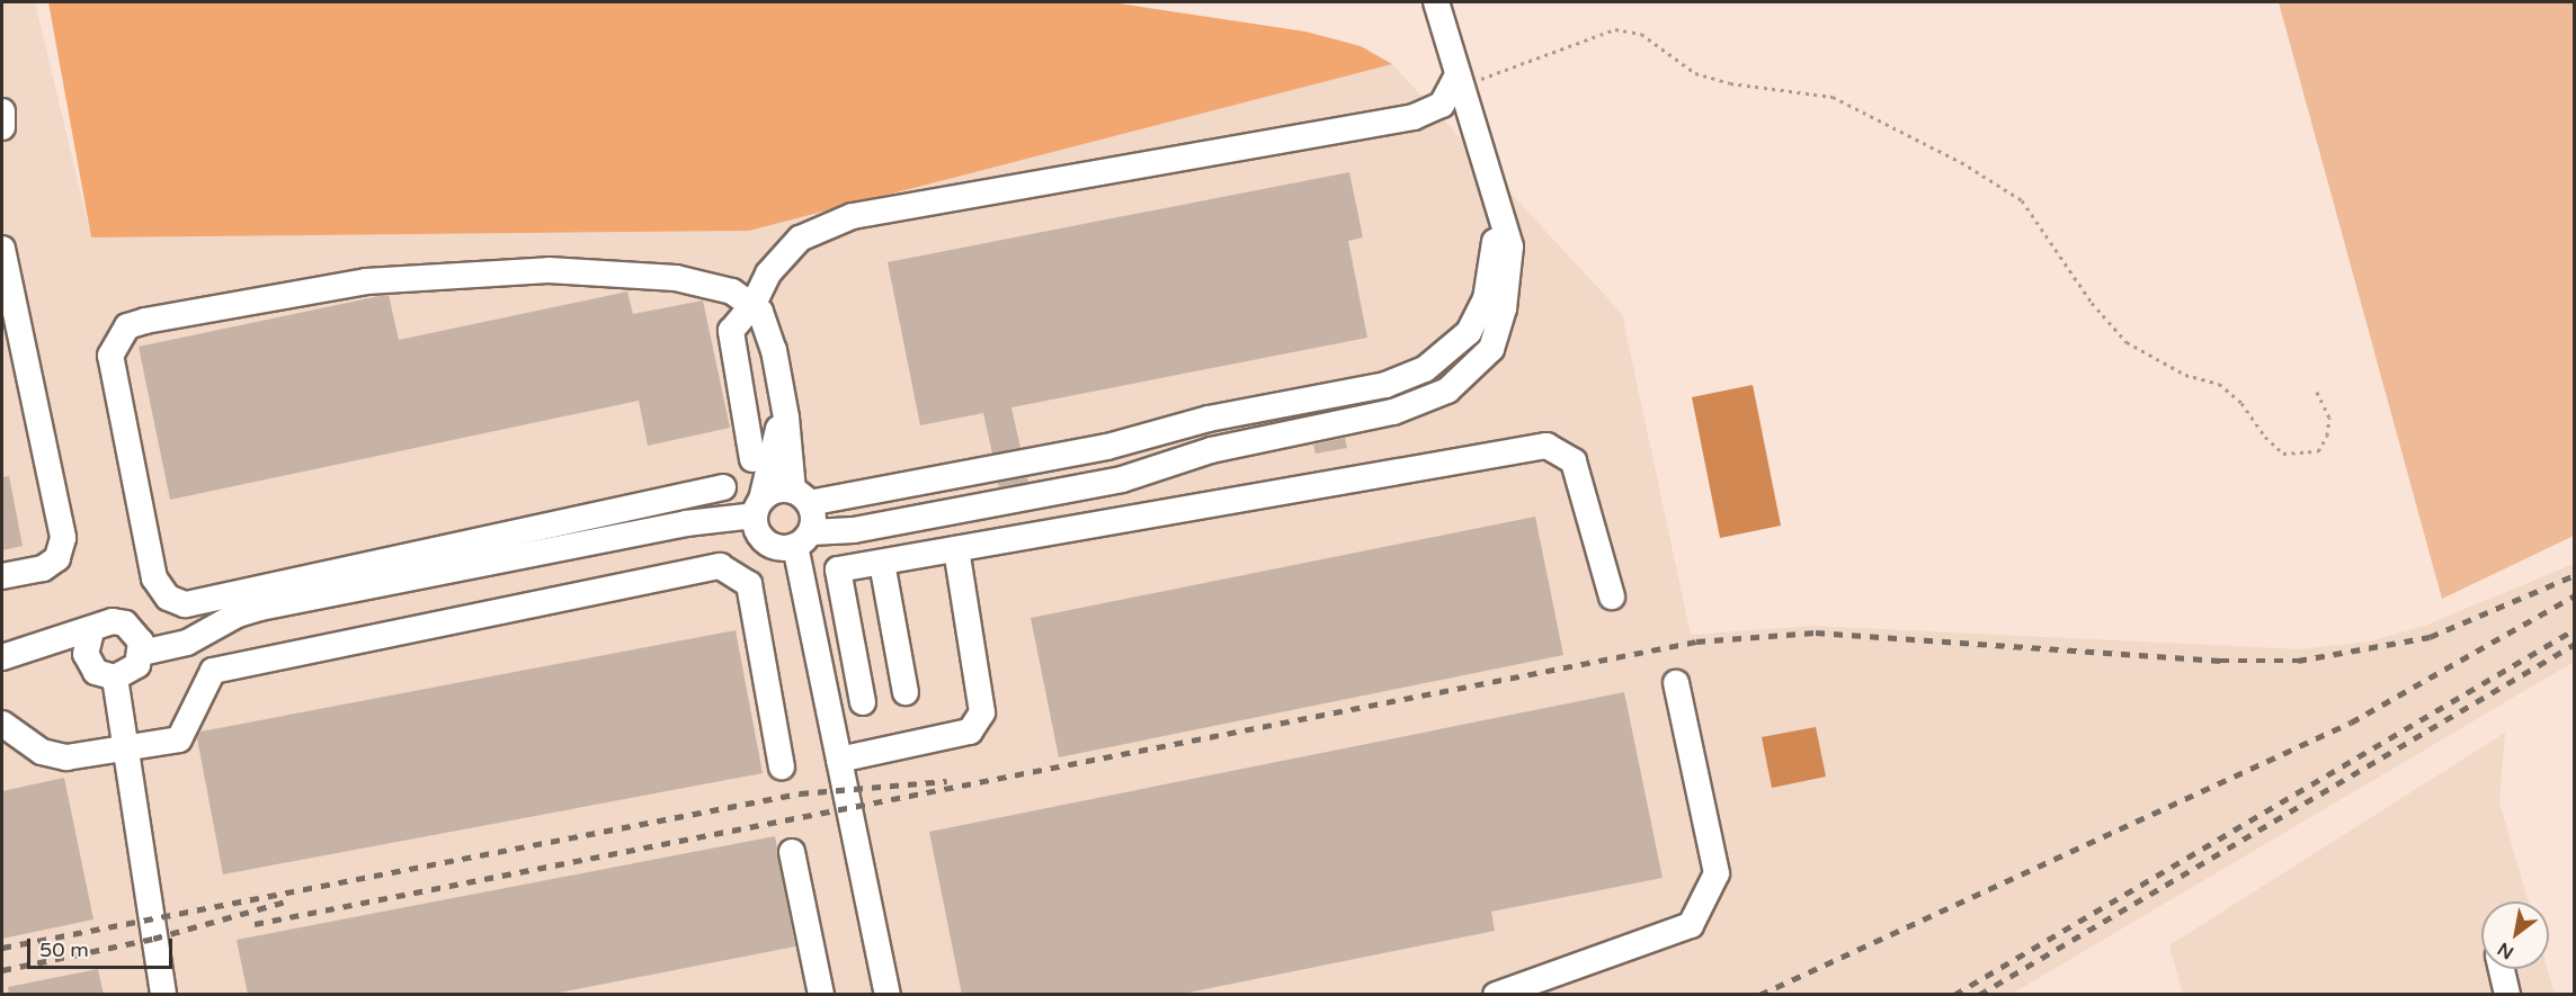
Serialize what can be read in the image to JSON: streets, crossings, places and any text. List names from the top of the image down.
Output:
{
  "scale_bar": "50 m",
  "north": "bottom left"
}
